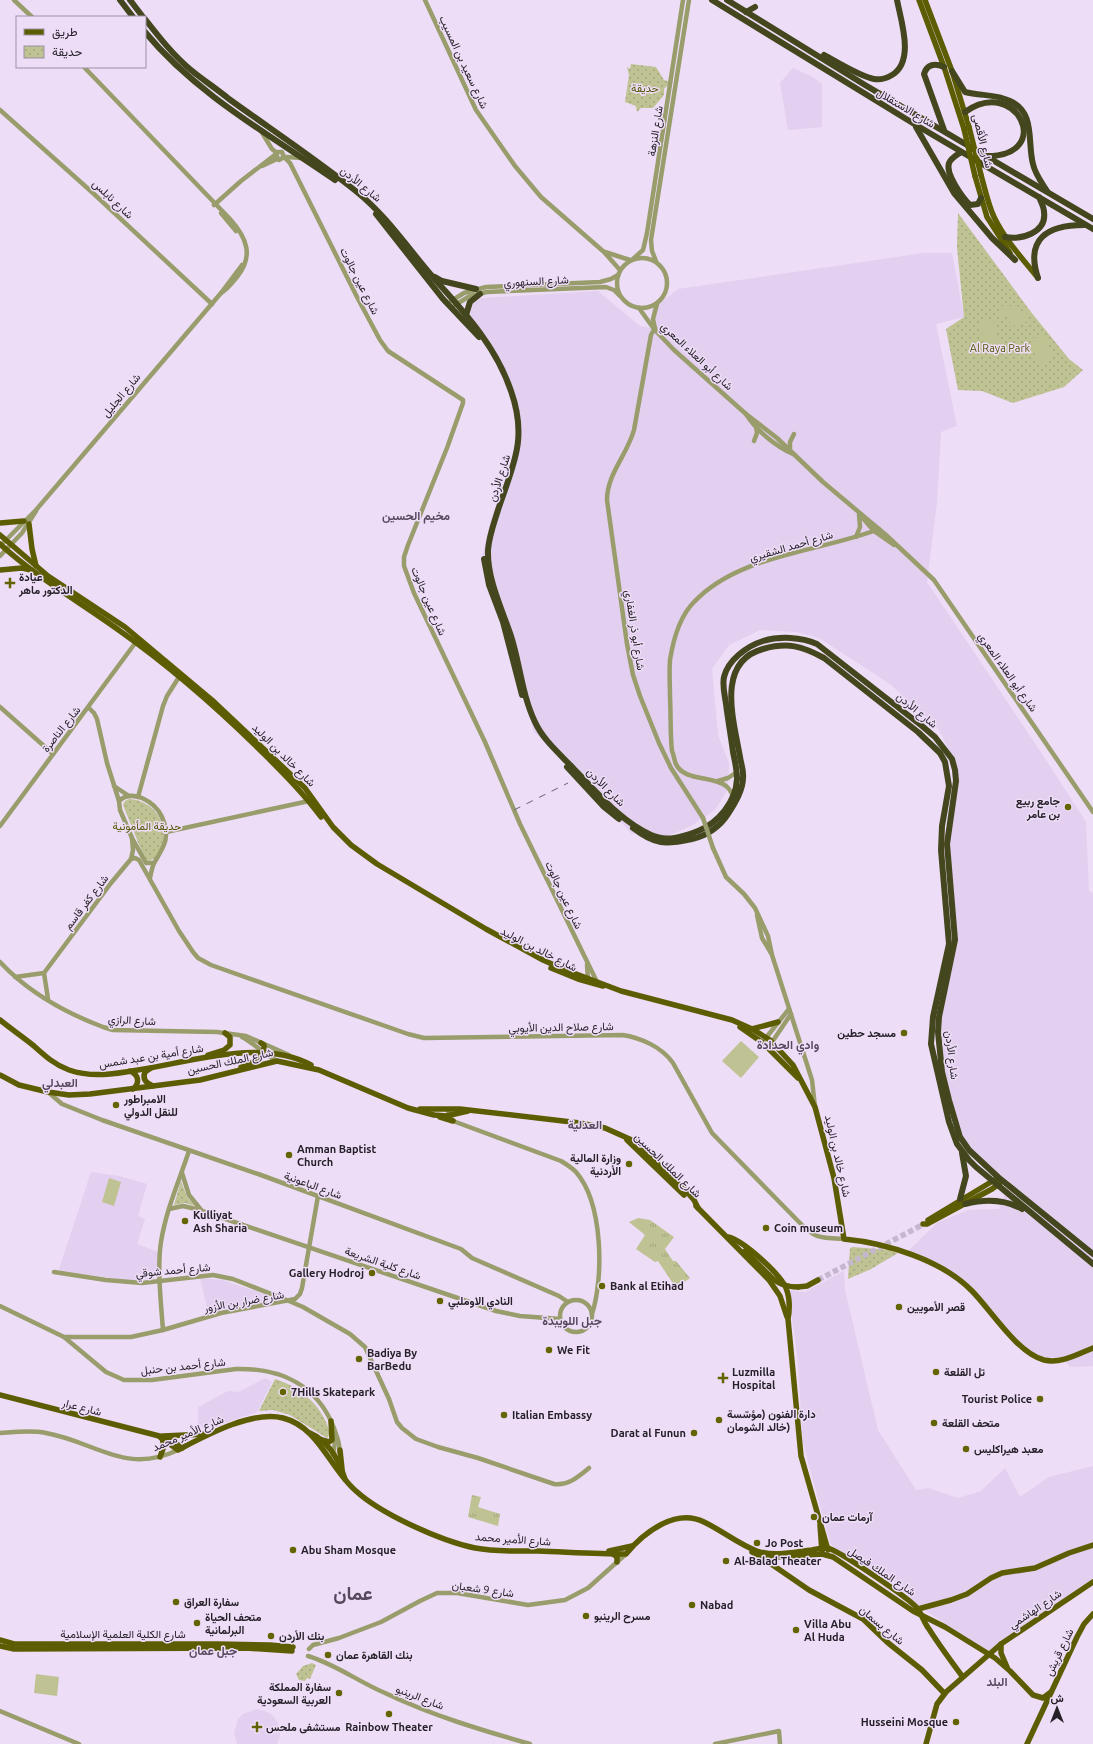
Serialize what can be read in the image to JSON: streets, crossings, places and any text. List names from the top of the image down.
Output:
{
  "streets": {
    "highway": ["شارع الاستقلال", "شارع الأردن"],
    "main road": [
      "شارع الأقصى",
      "شارع خالد بن الوليد",
      "شارع أمية بن عبد شمس",
      "شارع الملك الحسين",
      "شارع عرار",
      "شارع الأمير محمد",
      "شارع الملك فيصل",
      "شارع الهاشمي",
      "شارع بسمان",
      "شارع الكلية العلمية الإسلامية",
      "شارع قريش"
    ],
    "street": [
      "شارع سعيد بن المسيب",
      "شارع النزهة",
      "شارع نابلس",
      "شارع عين جالوت",
      "شارع السنهوري",
      "شارع أبو العلاء المعري",
      "شارع الجليل",
      "شارع أحمد الشقيري",
      "شارع أبو ذر الغفاري",
      "شارع الناصرة",
      "شارع كفر قاسم",
      "شارع الرازي",
      "شارع صلاح الدين الأيوبي",
      "شارع الباعونية",
      "شارع كلية الشريعة",
      "شارع أحمد شوقي",
      "شارع ضرار بن الأزور",
      "شارع أحمد بن حنبل",
      "شارع 9 شعبان",
      "شارع الرينبو"
    ]
  },
  "crossings": [
    ["شارع سعيد بن المسيب", "شارع النزهة"],
    ["شارع سعيد بن المسيب", "شارع السنهوري"],
    ["شارع سعيد بن المسيب", "شارع أبو العلاء المعري"],
    ["شارع سعيد بن المسيب", "شارع أبو ذر الغفاري"],
    ["شارع النزهة", "شارع السنهوري"],
    ["شارع النزهة", "شارع أبو العلاء المعري"],
    ["شارع النزهة", "شارع أبو ذر الغفاري"],
    ["شارع الأردن", "شارع عين جالوت"],
    ["شارع الأردن", "شارع السنهوري"],
    ["شارع نابلس", "شارع الجليل"],
    ["شارع عين جالوت", "شارع خالد بن الوليد"],
    ["شارع السنهوري", "شارع أبو العلاء المعري"],
    ["شارع السنهوري", "شارع أبو ذر الغفاري"],
    ["شارع أبو العلاء المعري", "شارع أحمد الشقيري"],
    ["شارع أبو العلاء المعري", "شارع أبو ذر الغفاري"],
    ["شارع الجليل", "شارع خالد بن الوليد"],
    ["شارع أبو ذر الغفاري", "شارع خالد بن الوليد"],
    ["شارع الناصرة", "شارع خالد بن الوليد"],
    ["شارع خالد بن الوليد", "شارع صلاح الدين الأيوبي"],
    ["شارع الرازي", "شارع أمية بن عبد شمس"],
    ["شارع الرازي", "شارع الملك الحسين"],
    ["شارع أمية بن عبد شمس", "شارع الملك الحسين"],
    ["شارع الملك الحسين", "شارع الباعونية"],
    ["شارع الملك الحسين", "شارع الأمير محمد"],
    ["شارع الملك الحسين", "شارع الملك فيصل"],
    ["شارع الباعونية", "شارع كلية الشريعة"],
    ["شارع أحمد شوقي", "شارع ضرار بن الأزور"],
    ["شارع ضرار بن الأزور", "شارع أحمد بن حنبل"],
    ["شارع عرار", "شارع الأمير محمد"],
    ["شارع الأمير محمد", "شارع الملك فيصل"],
    ["شارع الأمير محمد", "شارع 9 شعبان"],
    ["شارع الأمير محمد", "شارع بسمان"],
    ["شارع الملك فيصل", "شارع الهاشمي"],
    ["شارع الهاشمي", "شارع بسمان"]
  ],
  "districts": [
    "مخيم الحسين",
    "وادي الحدادة",
    "العبدلي",
    "العدلية",
    "جبل اللويبدة",
    "عمان",
    "جبل عمان",
    "البلد"
  ],
  "parks": ["حديقة", "Al Raya Park", "حديقة المأمونية"],
  "places": {
    "health": ["عيادة الدكتور ماهر", "Luzmilla Hospital", "مستشفى ملحس"],
    "other": [
      "جامع ربيع بن عامر",
      "مسجد حطين",
      "الامبراطور للنقل الدولي",
      "Amman Baptist Church",
      "وزارة المالية الأردنية",
      "Kulliyat Ash Sharia",
      "Coin museum",
      "Gallery Hodroj",
      "Bank al Etihad",
      "النادي الاوملبي",
      "قصر الأمويين",
      "We Fit",
      "Badiya By BarBedu",
      "تل القلعة",
      "7Hills Skatepark",
      "Tourist Police",
      "Italian Embassy",
      "دارة الفنون (مؤسّسة خالد الشومان)",
      "متحف القلعة",
      "Darat al Funun",
      "معبد هيراكليس",
      "آرمات عمان",
      "Jo Post",
      "Abu Sham Mosque",
      "Al-Balad Theater",
      "سفارة العراق",
      "Nabad",
      "مسرح الرينبو",
      "متحف الحياة البرلمانية",
      "Villa Abu Al Huda",
      "بنك الأردن",
      "بنك القاهرة عمان",
      "سفارة المملكة العربية السعودية",
      "Rainbow Theater",
      "Husseini Mosque"
    ]
  },
  "legend": ["طريق", "حديقة"],
  "north": "top"
}
